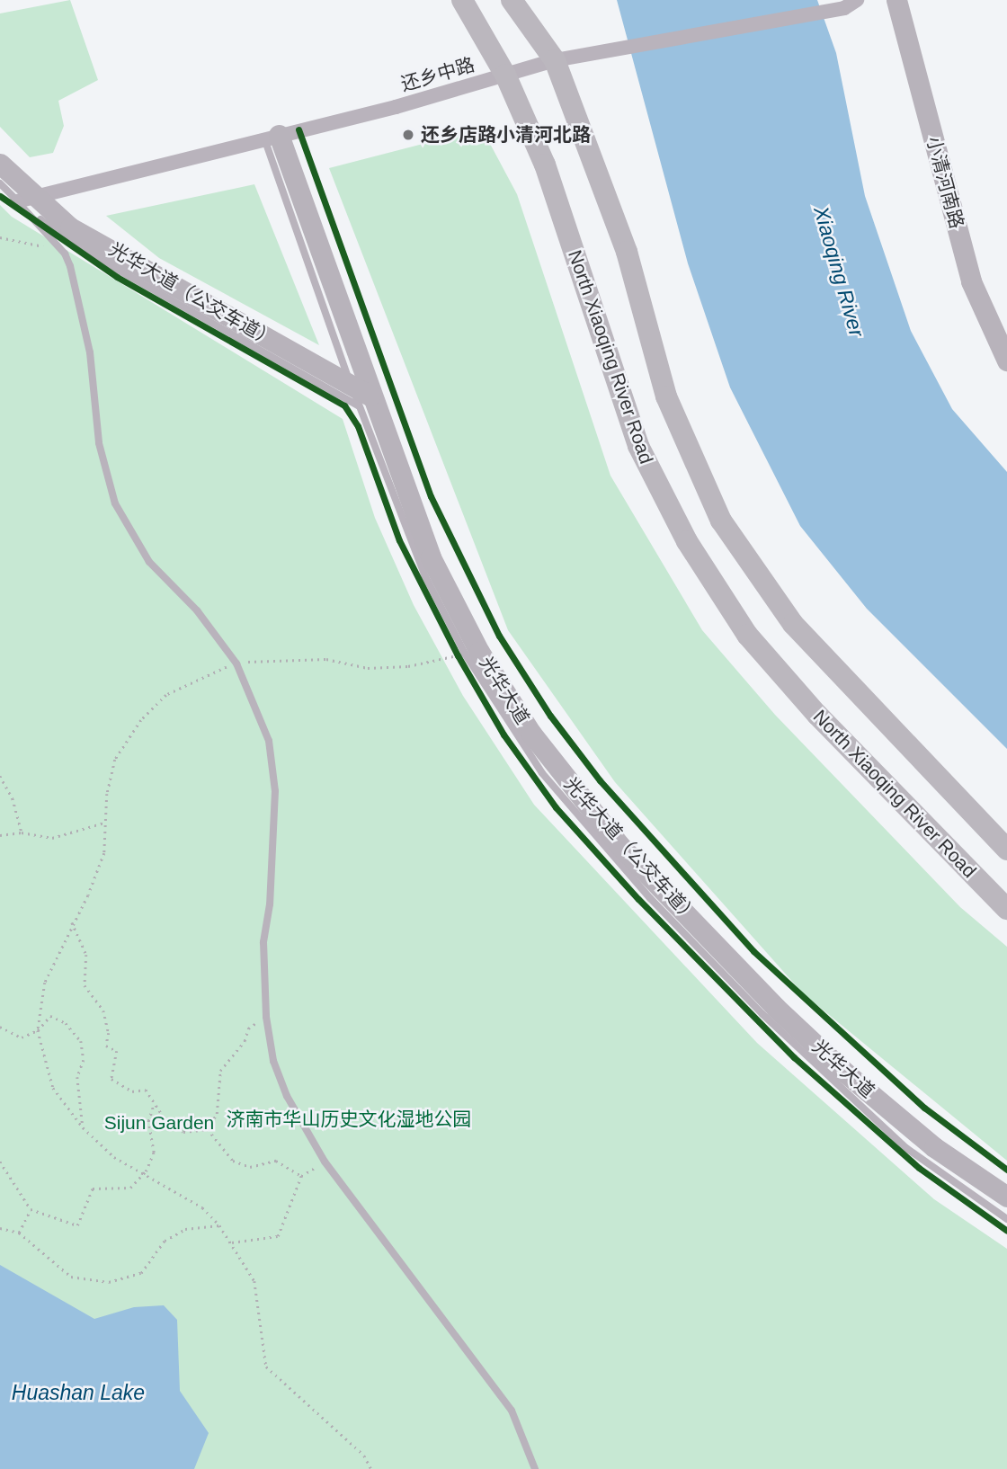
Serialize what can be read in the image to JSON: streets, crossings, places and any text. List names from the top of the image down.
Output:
{
  "streets": {
    "main road": ["小清河南路", "North Xiaoqing River Road", "光华大道"],
    "street": ["还乡中路"],
    "lane": ["光华大道（公交车道）"]
  },
  "crossings": [
    ["还乡中路", "North Xiaoqing River Road"],
    ["还乡中路", "光华大道"],
    ["光华大道（公交车道）", "光华大道"]
  ],
  "water": ["Xiaoqing River", "Huashan Lake"],
  "parks": ["济南市华山历史文化湿地公园", "Sijun Garden"],
  "places": ["还乡店路小清河北路"]
}
